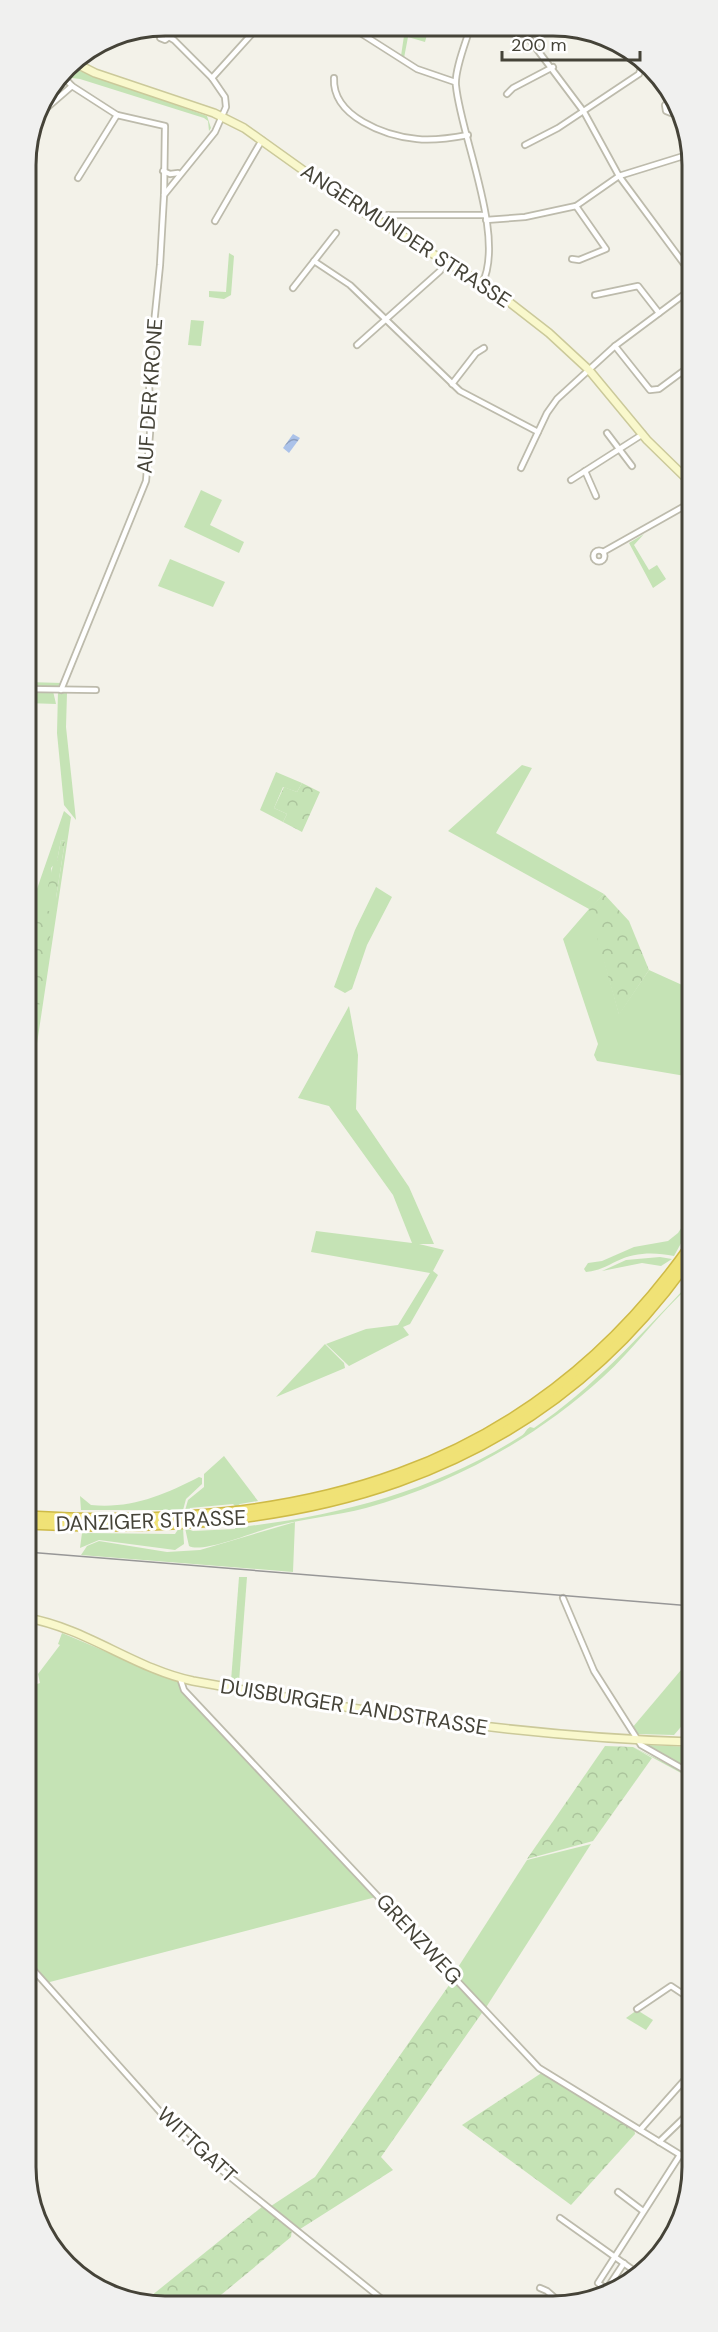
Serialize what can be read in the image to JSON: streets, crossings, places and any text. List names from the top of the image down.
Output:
{
  "streets": {
    "highway": ["DANZIGER STRASSE"],
    "main road": ["ANGERMUNDER STRASSE", "DUISBURGER LANDSTRASSE"],
    "street": ["AUF DER KRONE", "GRENZWEG", "WITTGATT"]
  },
  "crossings": [
    ["DUISBURGER LANDSTRASSE", "GRENZWEG"]
  ],
  "scale_bar": "200 m"
}
